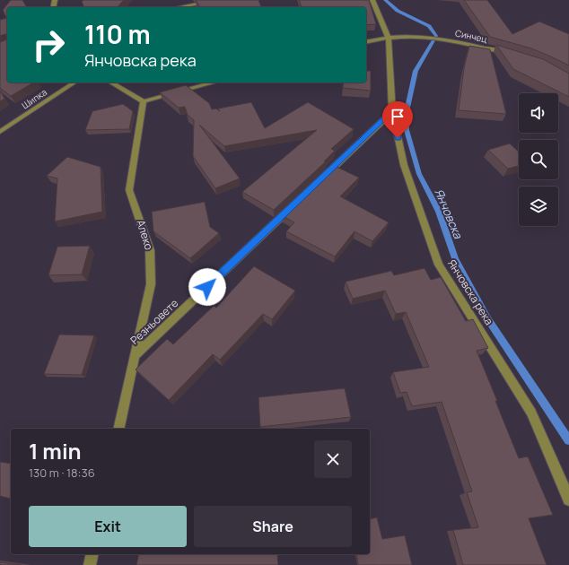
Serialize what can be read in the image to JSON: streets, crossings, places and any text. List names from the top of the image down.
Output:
{
  "streets": {
    "street": [
      "Синчец",
      "Шипка",
      "Алеко",
      "Янчовска река",
      "Резньовете"
    ]
  },
  "crossings": [
    ["Синчец", "Янчовска река"],
    ["Алеко", "Резньовете"],
    ["Янчовска река", "Резньовете"]
  ],
  "water": ["Янчовска"],
  "page": {
    "turn": ["110 m", "Янчовска река"],
    "heading": ["1 min", "130 m · 18:36"],
    "buttons": ["Exit", "Share"]
  }
}
